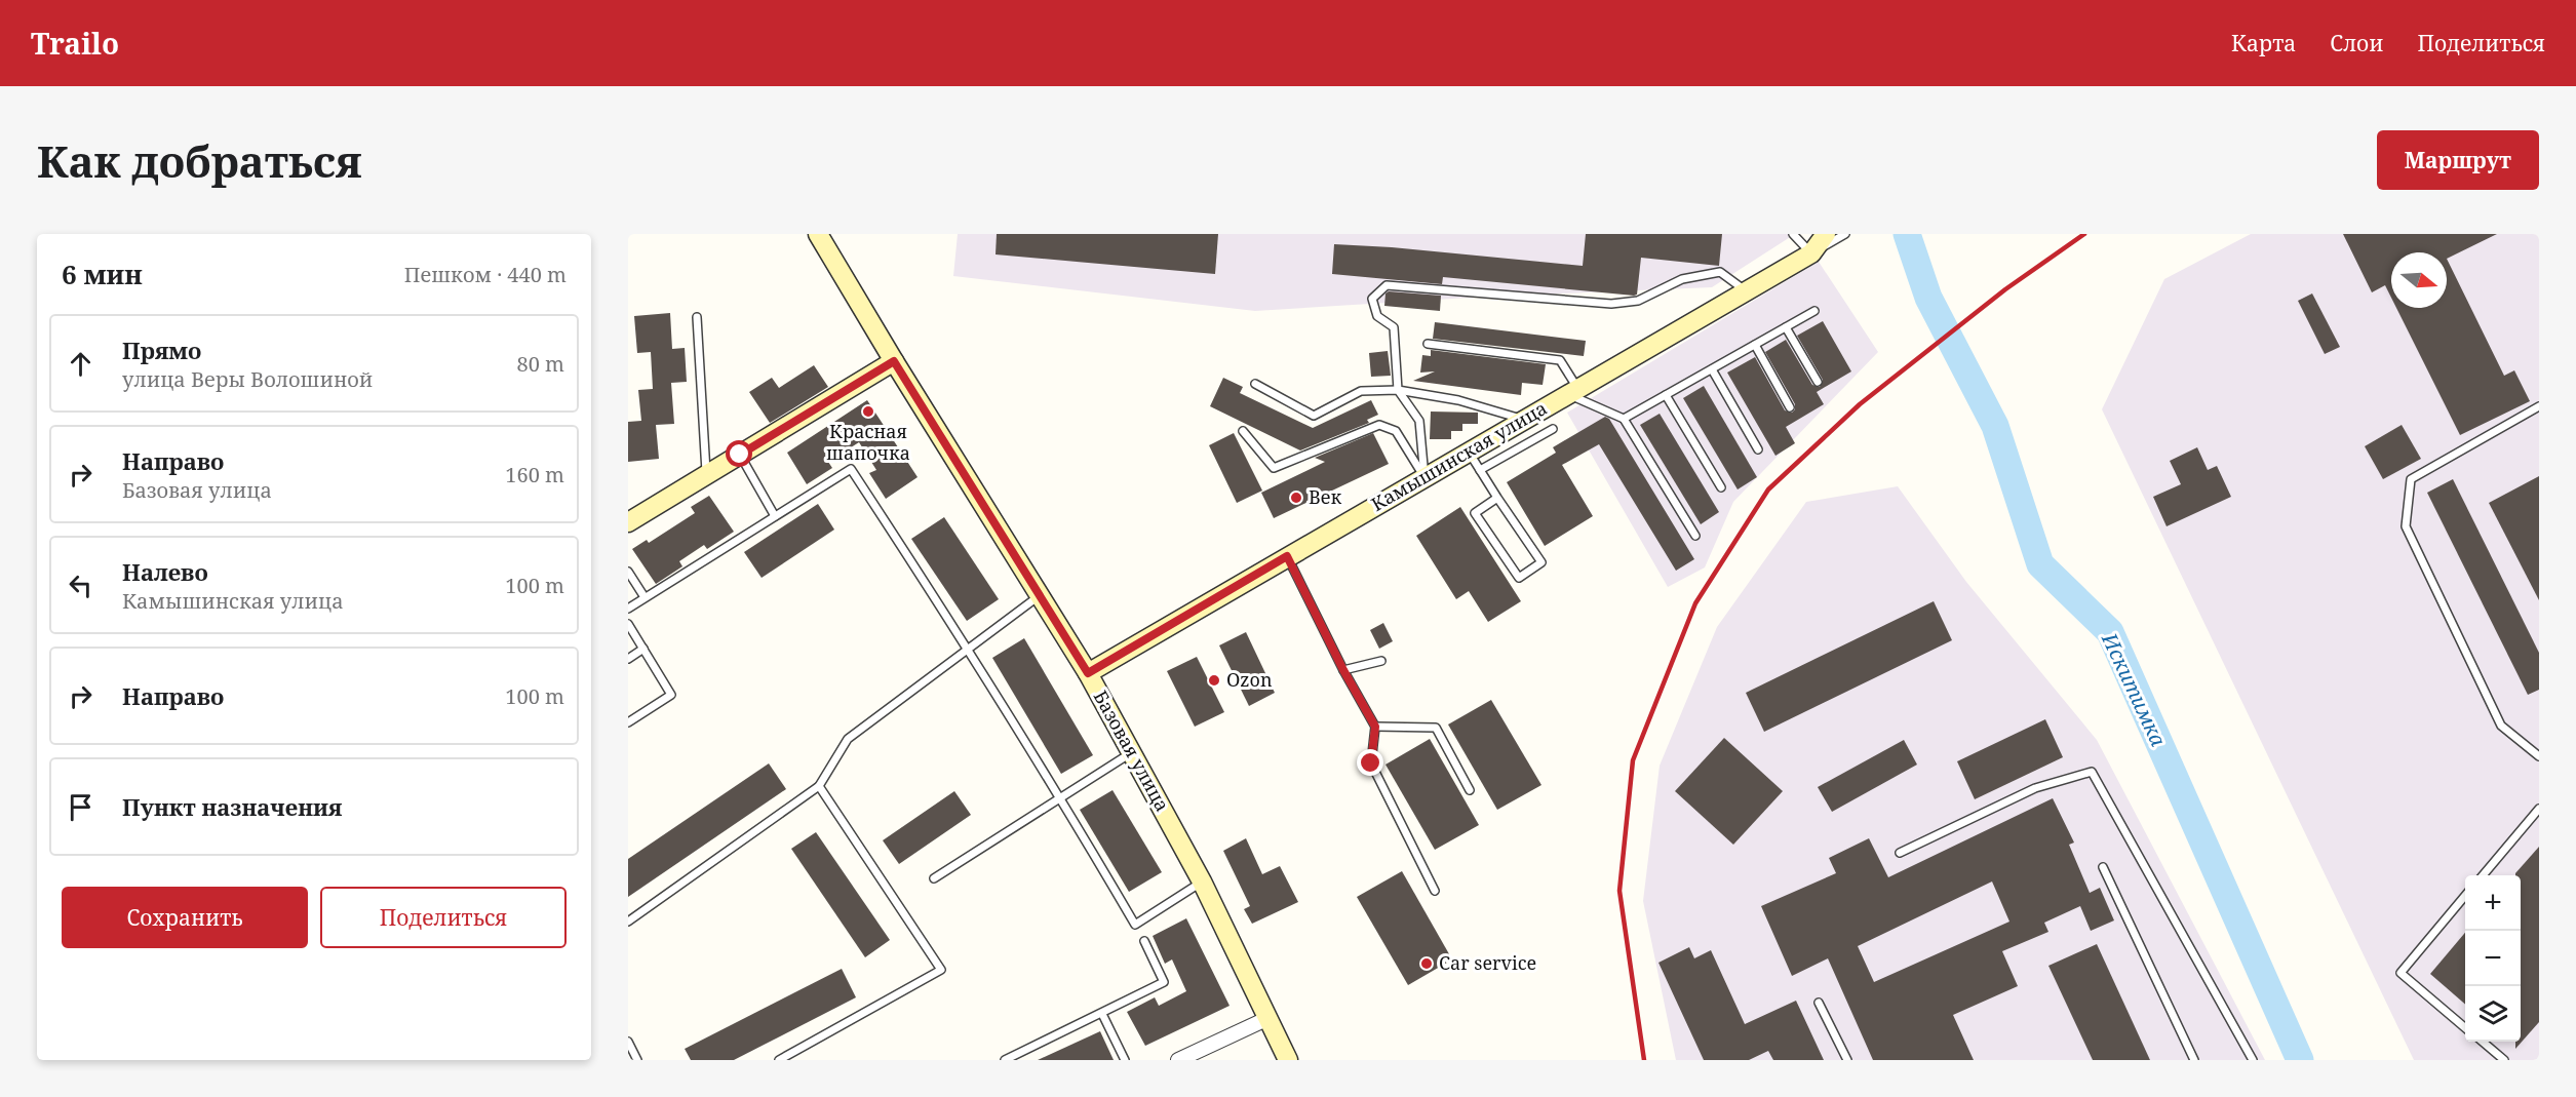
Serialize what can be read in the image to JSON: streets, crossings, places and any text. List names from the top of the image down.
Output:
{
  "streets": {
    "street": ["Камышинская улица", "Базовая улица"]
  },
  "crossings": [
    ["Камышинская улица", "Базовая улица"]
  ],
  "water": ["Искитимка"],
  "places": [
    "Красная шапочка",
    "Век",
    "Ozon",
    "Car service"
  ],
  "north": "right",
  "page": {
    "header": "Trailo",
    "nav": ["Карта", "Слои", "Поделиться"],
    "buttons": [
      "Маршрут",
      ["Сохранить", "Поделиться"]
    ],
    "title": "Как добраться",
    "heading": ["6 мин", "Пешком · 440 m"],
    "list": [
      ["Прямо", "улица Веры Волошиной", "80 m"],
      ["Направо", "Базовая улица", "160 m"],
      ["Налево", "Камышинская улица", "100 m"],
      ["Направо", "100 m"],
      "Пункт назначения"
    ],
    "map_buttons": ["+", "−"]
  }
}
